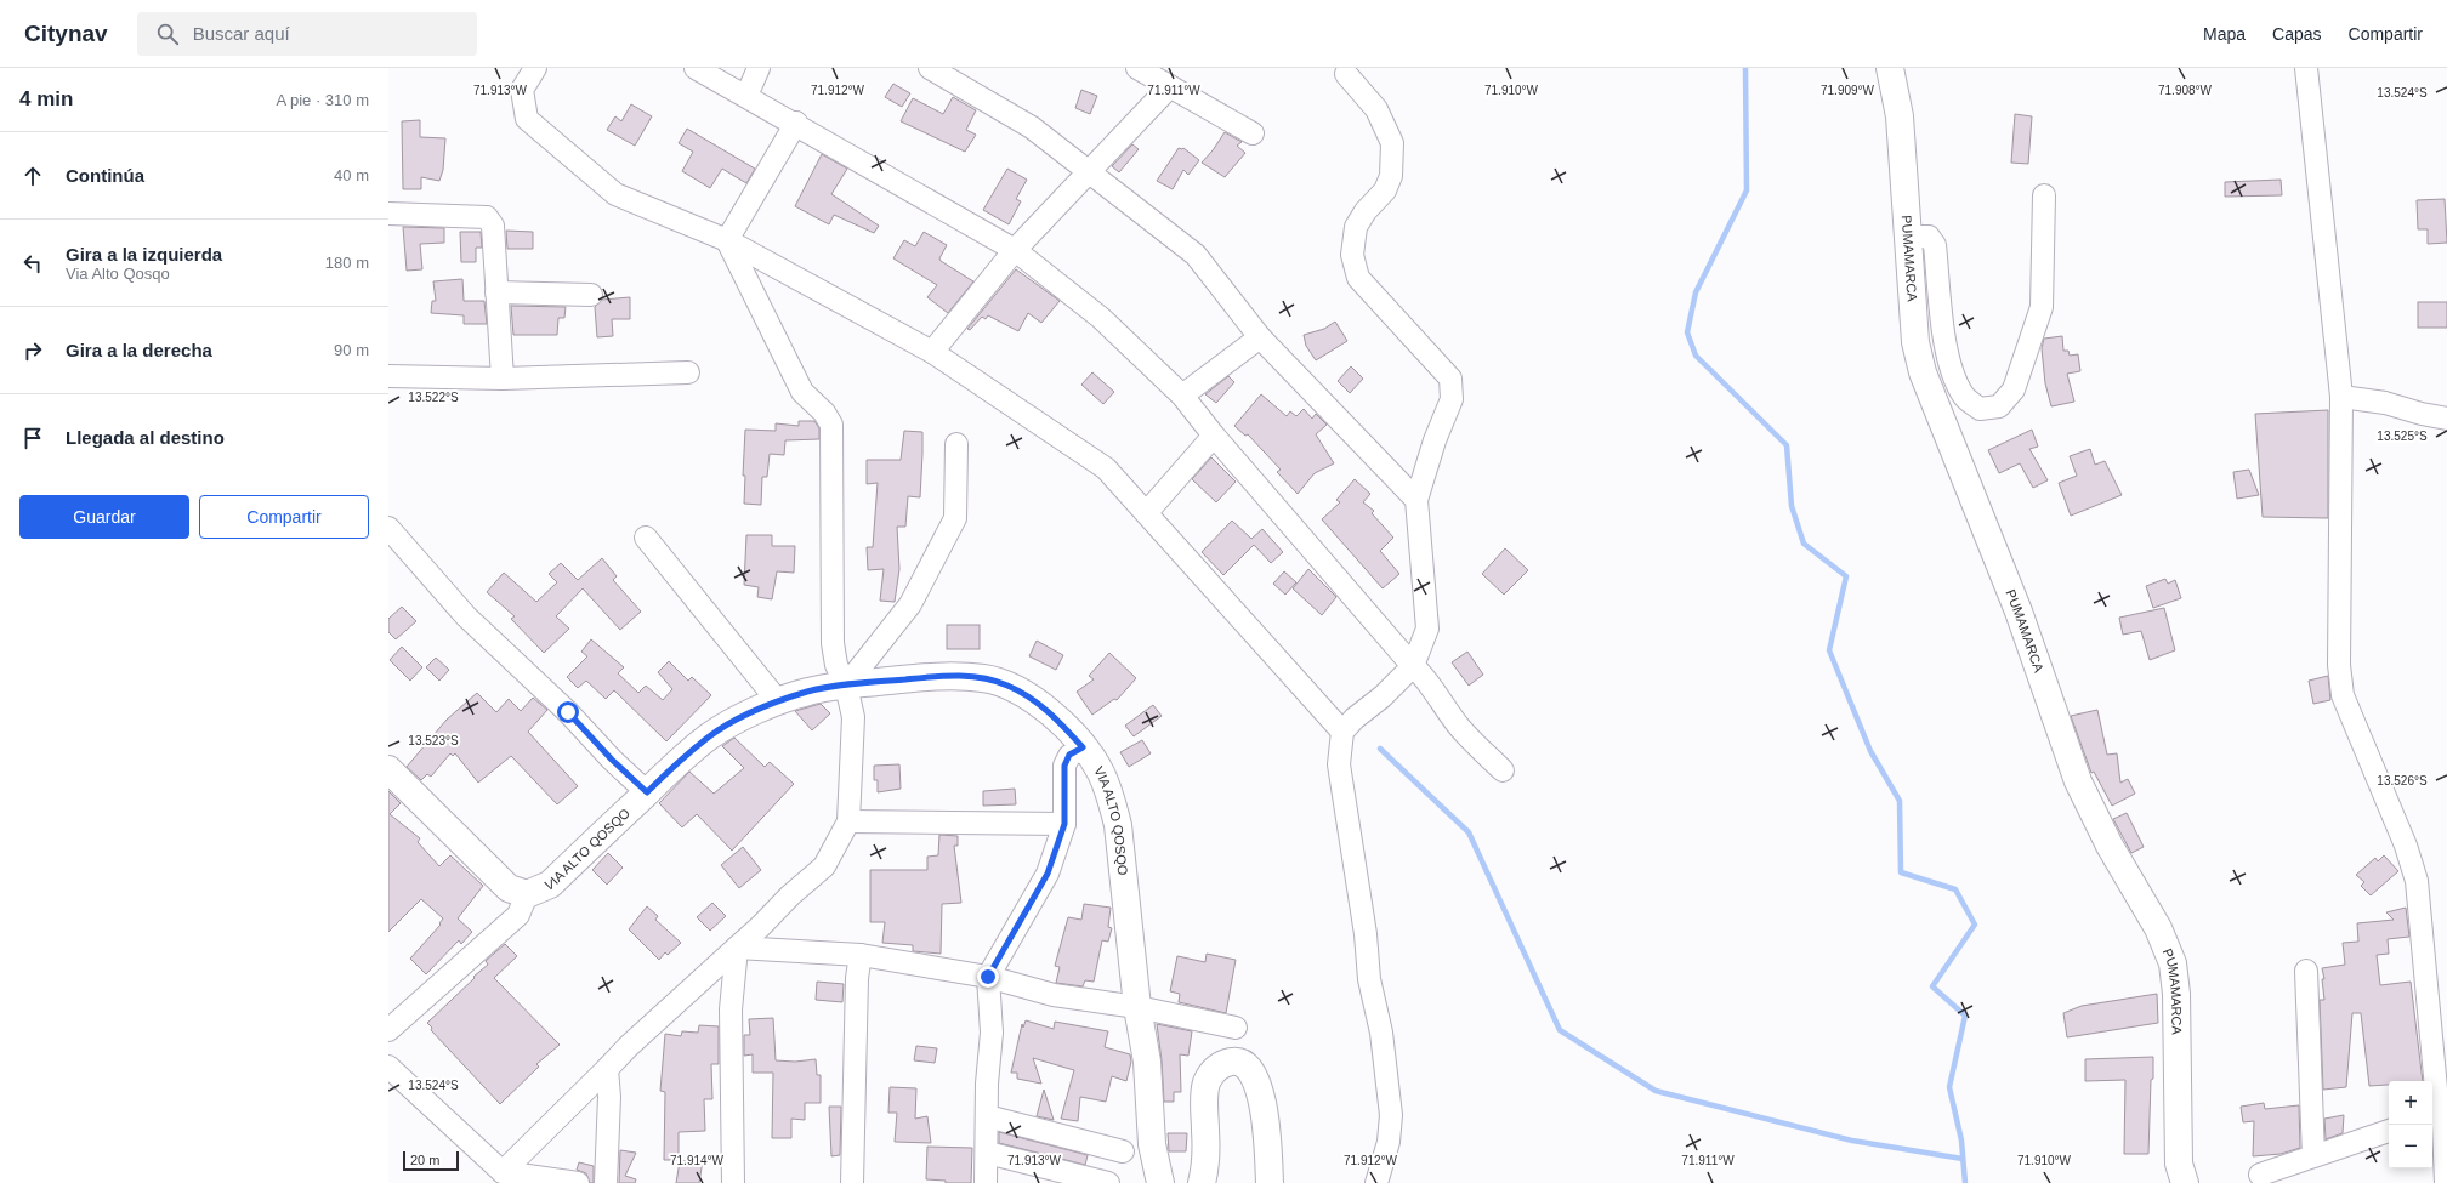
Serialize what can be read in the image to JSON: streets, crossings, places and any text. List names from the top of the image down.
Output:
{
  "streets": {
    "street": ["PUMAMARCA", "VIA ALTO QOSQO"]
  },
  "scale_bar": "20 m",
  "page": {
    "header": "Citynav",
    "search": "Buscar aquí",
    "nav": ["Mapa", "Capas", "Compartir"],
    "heading": ["4 min", "A pie · 310 m"],
    "list": [
      ["Continúa", "40 m"],
      ["Gira a la izquierda", "Via Alto Qosqo", "180 m"],
      ["Gira a la derecha", "90 m"],
      "Llegada al destino"
    ],
    "buttons": ["Guardar", "Compartir"],
    "map_buttons": ["+", "−"],
    "scale": "20 m"
  },
  "coordinates": [
    "71.913°W",
    "71.912°W",
    "71.911°W",
    "71.910°W",
    "71.909°W",
    "71.908°W",
    "13.524°S",
    "13.522°S",
    "13.525°S",
    "13.523°S",
    "13.526°S",
    "71.914°W"
  ]
}
